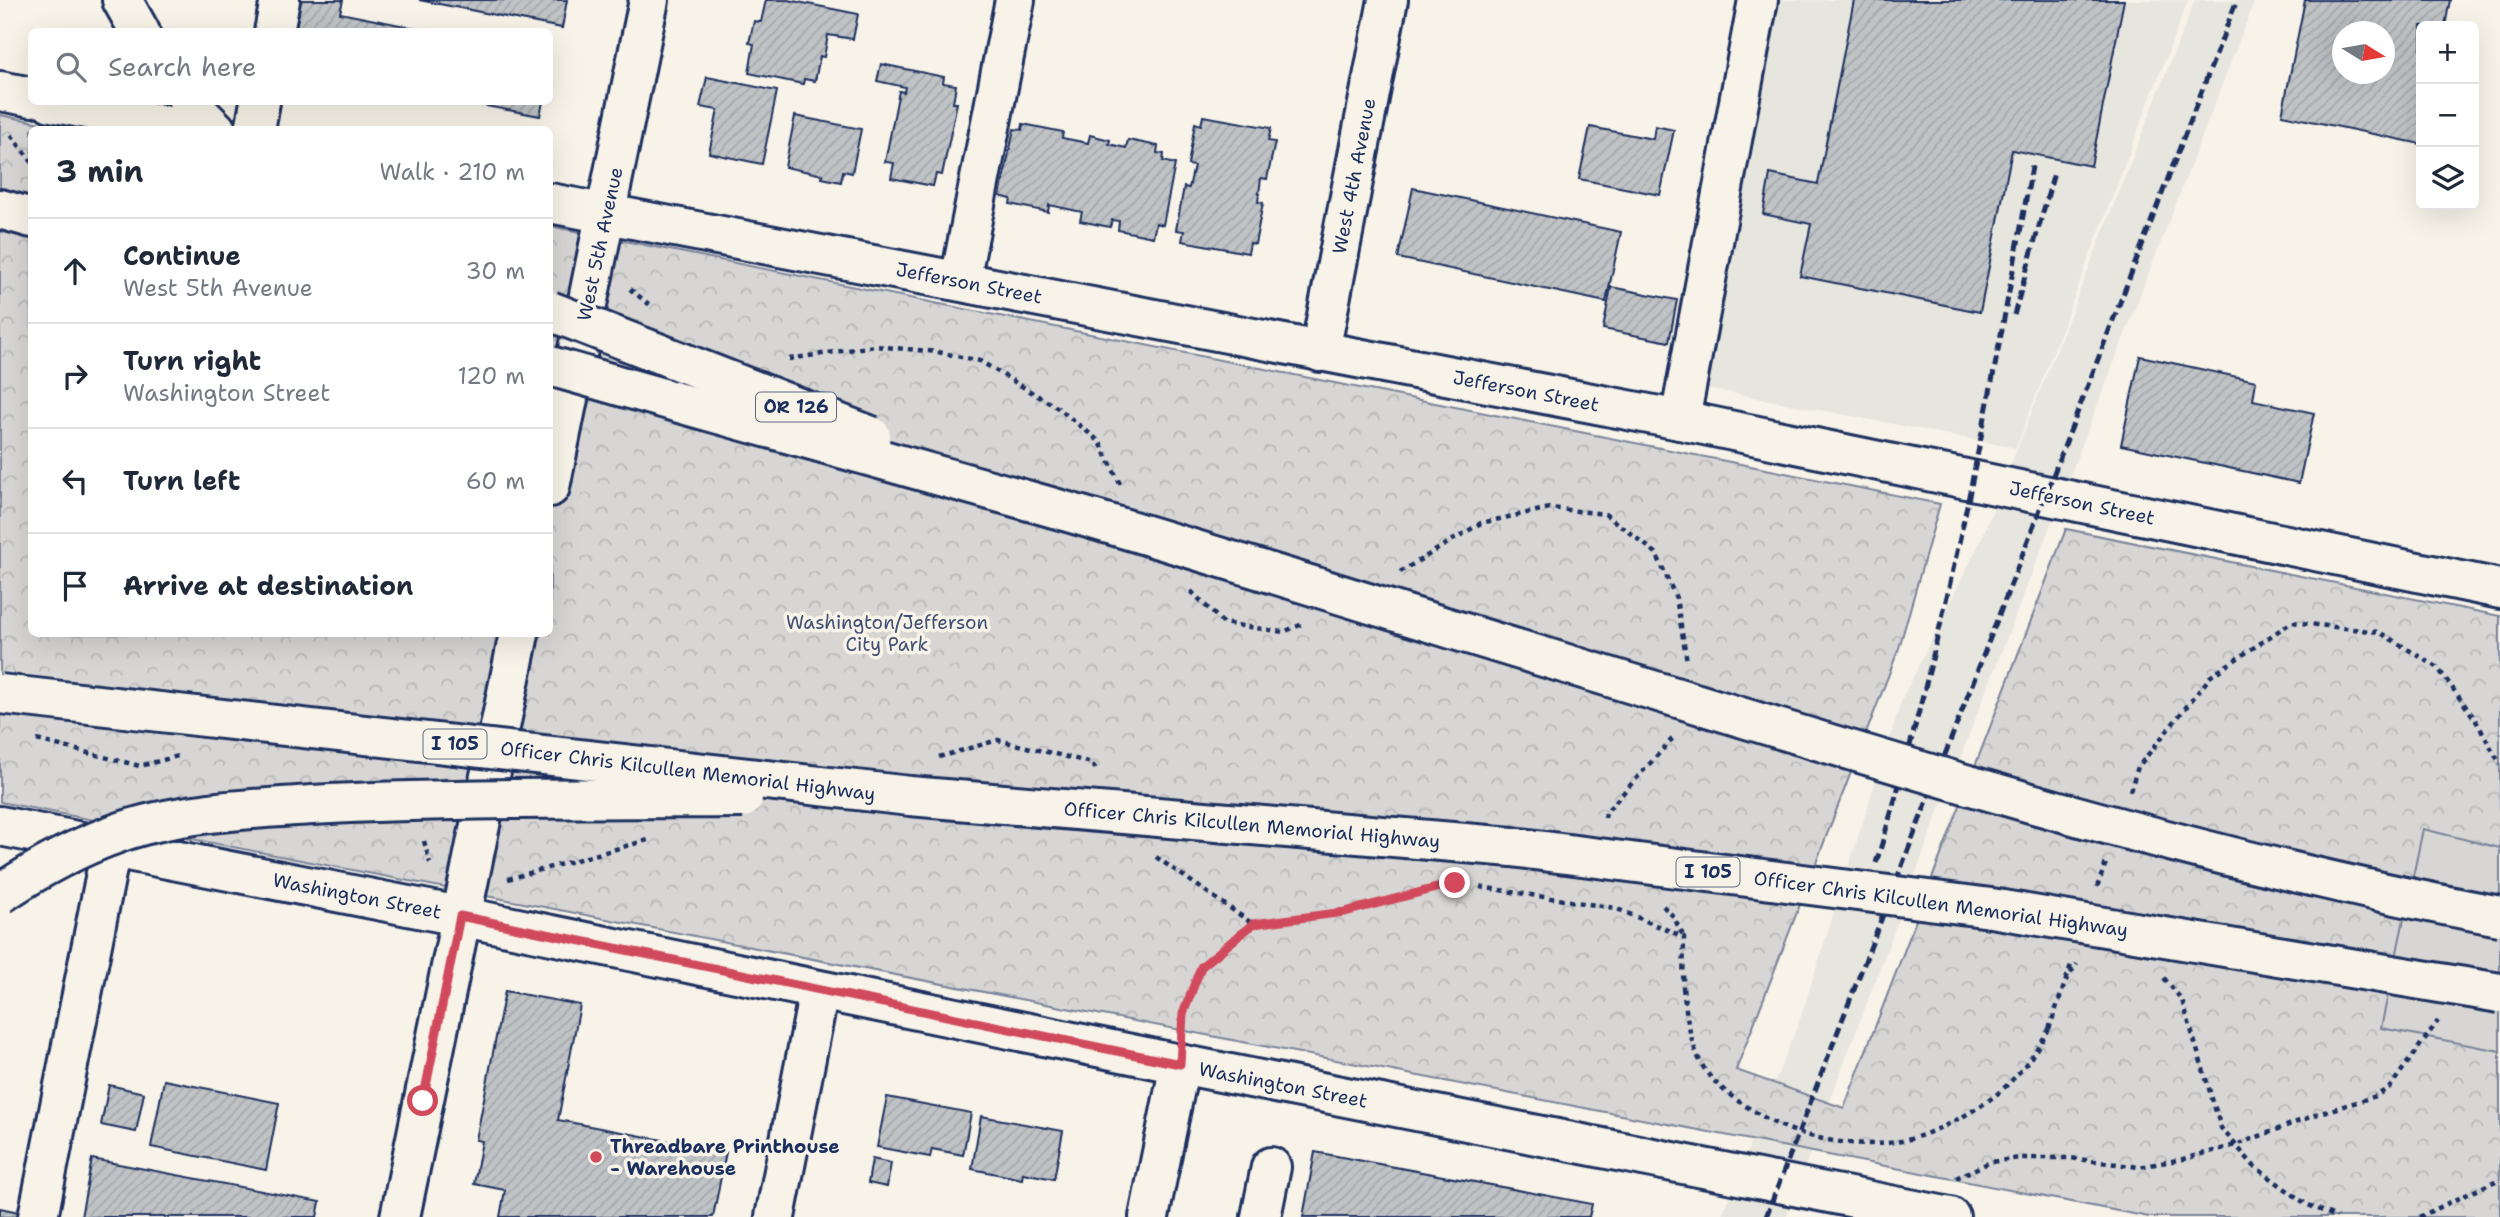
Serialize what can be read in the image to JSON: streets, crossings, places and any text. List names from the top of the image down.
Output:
{
  "streets": {
    "main road": [
      "West 4th Avenue",
      "West 5th Avenue",
      "Jefferson Street",
      "OR 126",
      "I 105",
      "Officer Chris Kilcullen Memorial Highway",
      "Washington Street"
    ]
  },
  "crossings": [
    ["West 4th Avenue", "Jefferson Street"],
    ["West 5th Avenue", "Jefferson Street"]
  ],
  "parks": ["Washington/Jefferson City Park"],
  "places": ["Threadbare Printhouse - Warehouse"],
  "north": "right",
  "page": {
    "map_buttons": ["+", "−"],
    "search": "Search here",
    "heading": ["3 min", "Walk · 210 m"],
    "list": [
      ["Continue", "West 5th Avenue", "30 m"],
      ["Turn right", "Washington Street", "120 m"],
      ["Turn left", "60 m"],
      "Arrive at destination"
    ]
  }
}
